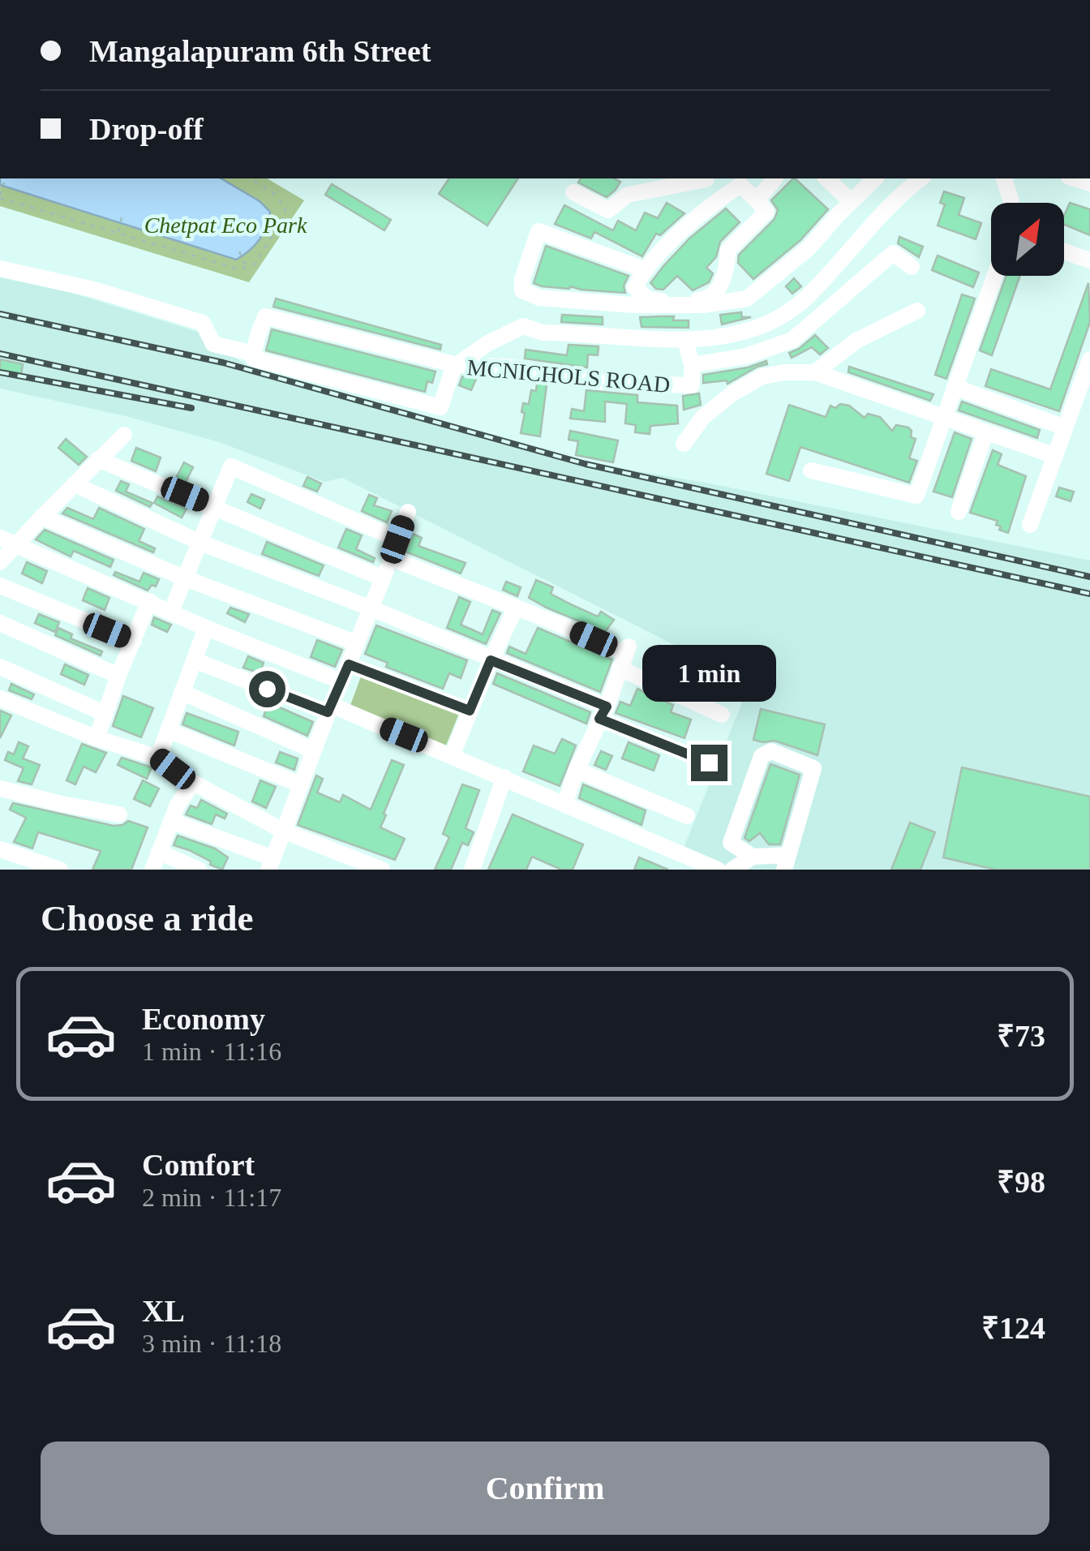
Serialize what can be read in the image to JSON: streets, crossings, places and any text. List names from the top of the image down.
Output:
{
  "streets": {
    "street": ["MCNICHOLS ROAD"]
  },
  "parks": ["Chetpat Eco Park"],
  "north": "top right",
  "page": {
    "banner": ["Mangalapuram 6th Street", "Drop-off"],
    "bubble": "1 min",
    "heading": "Choose a ride",
    "list": [
      {
        "name": "Economy",
        "note": "1 min · 11:16",
        "value": "₹73"
      },
      {
        "name": "Comfort",
        "note": "2 min · 11:17",
        "value": "₹98"
      },
      {
        "name": "XL",
        "note": "3 min · 11:18",
        "value": "₹124"
      }
    ],
    "buttons": "Confirm"
  }
}
